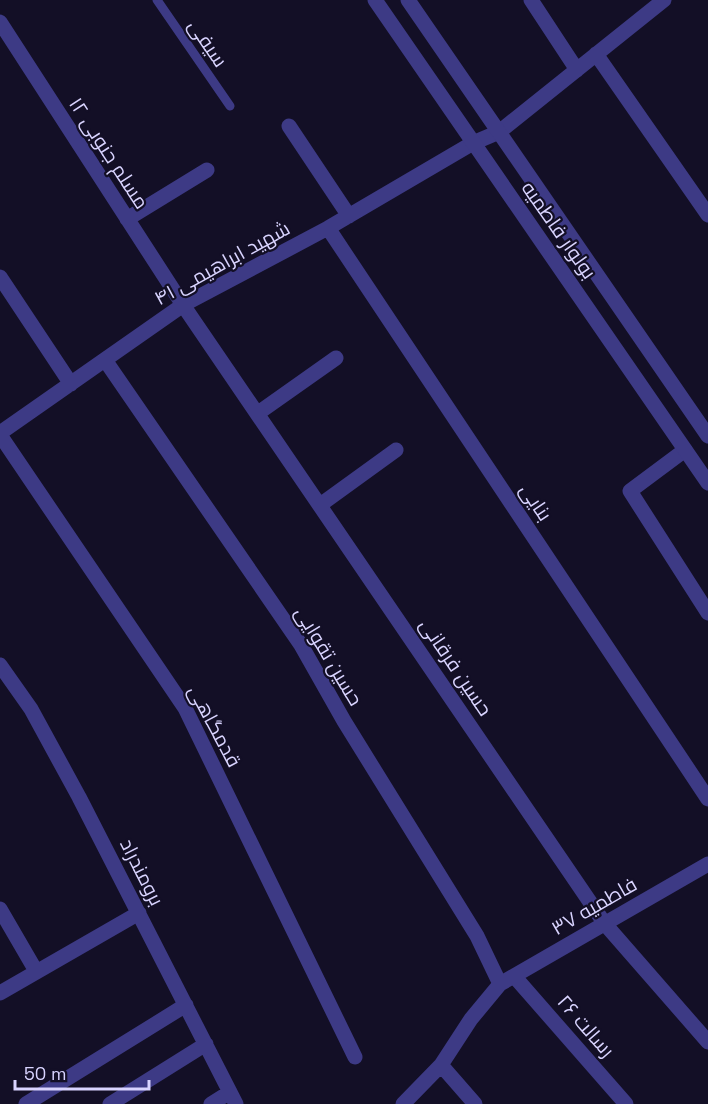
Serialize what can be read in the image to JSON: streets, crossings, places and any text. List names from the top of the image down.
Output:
{
  "streets": {
    "street": [
      "مسلم جنوبی ۱۲",
      "بولوار فاطمیه",
      "شهید ابراهیمی ۴۱",
      "بنایی",
      "حسین تقوایی",
      "حسین فرقانی",
      "قدمگاهی",
      "برومندراد",
      "فاطمیه ۳۷",
      "رسالت ۲۶"
    ],
    "lane": ["سیفی"]
  },
  "crossings": [
    ["مسلم جنوبی ۱۲", "شهید ابراهیمی ۴۱"],
    ["مسلم جنوبی ۱۲", "حسین فرقانی"],
    ["بولوار فاطمیه", "شهید ابراهیمی ۴۱"],
    ["شهید ابراهیمی ۴۱", "بنایی"],
    ["شهید ابراهیمی ۴۱", "حسین تقوایی"],
    ["شهید ابراهیمی ۴۱", "حسین فرقانی"],
    ["شهید ابراهیمی ۴۱", "قدمگاهی"],
    ["حسین تقوایی", "فاطمیه ۳۷"],
    ["حسین فرقانی", "فاطمیه ۳۷"],
    ["فاطمیه ۳۷", "رسالت ۲۶"]
  ],
  "scale_bar": "50 m"
}
